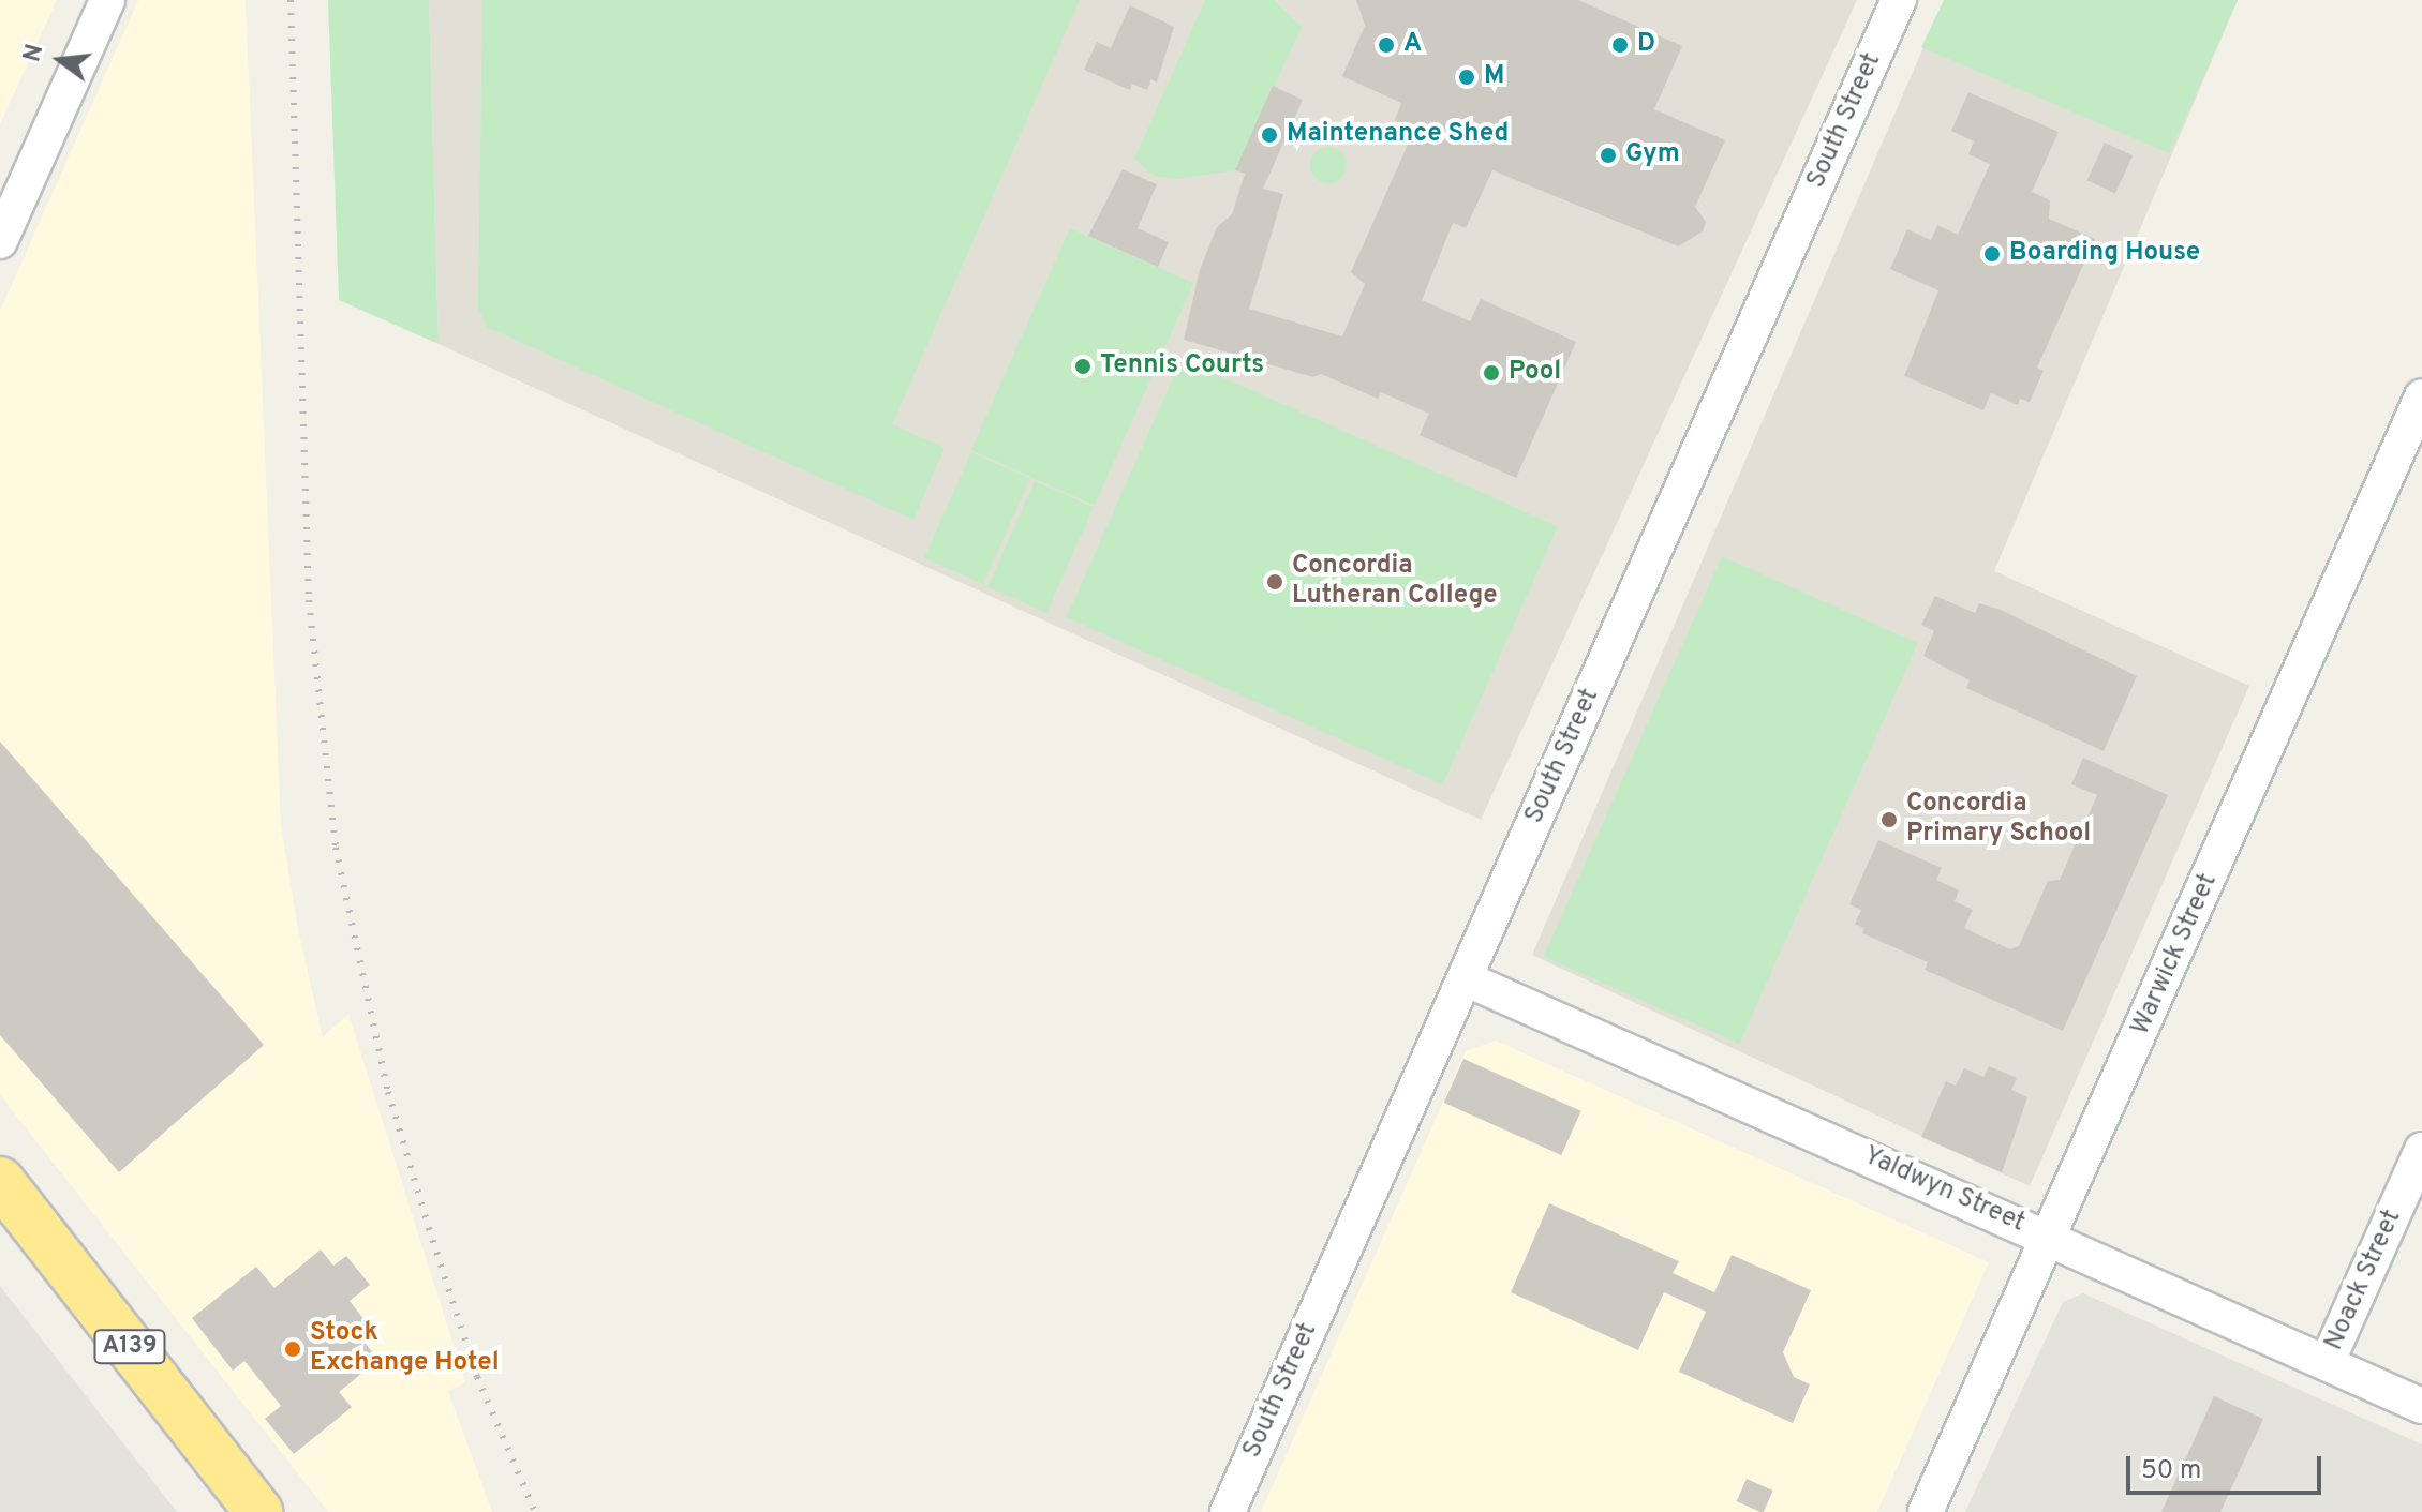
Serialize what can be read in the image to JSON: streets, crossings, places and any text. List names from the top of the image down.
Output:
{
  "streets": {
    "highway": ["A139"],
    "street": [
      "South Street",
      "Warwick Street",
      "Yaldwyn Street",
      "Noack Street"
    ]
  },
  "crossings": [
    ["South Street", "Yaldwyn Street"],
    ["Warwick Street", "Yaldwyn Street"],
    ["Yaldwyn Street", "Noack Street"]
  ],
  "places": [
    "A",
    "D",
    "M",
    "Maintenance Shed",
    "Gym",
    "Boarding House",
    "Tennis Courts",
    "Pool",
    "Concordia Lutheran College",
    "Concordia Primary School",
    "Stock Exchange Hotel"
  ],
  "scale_bar": "50 m",
  "north": "left"
}
